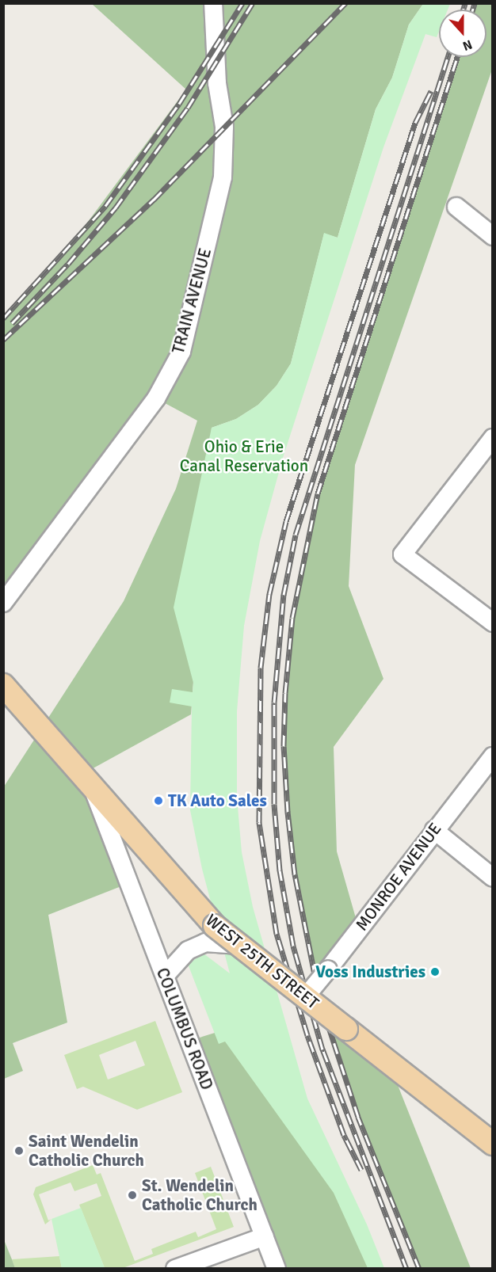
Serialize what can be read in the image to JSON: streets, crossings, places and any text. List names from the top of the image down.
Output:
{
  "streets": {
    "main road": ["WEST 25TH STREET"],
    "street": ["TRAIN AVENUE", "MONROE AVENUE", "COLUMBUS ROAD"]
  },
  "crossings": [
    ["MONROE AVENUE", "WEST 25TH STREET"],
    ["WEST 25TH STREET", "COLUMBUS ROAD"]
  ],
  "parks": ["Ohio & Erie Canal Reservation"],
  "places": [
    "TK Auto Sales",
    "Voss Industries",
    "Saint Wendelin Catholic Church",
    "St. Wendelin Catholic Church"
  ],
  "north": "bottom"
}
